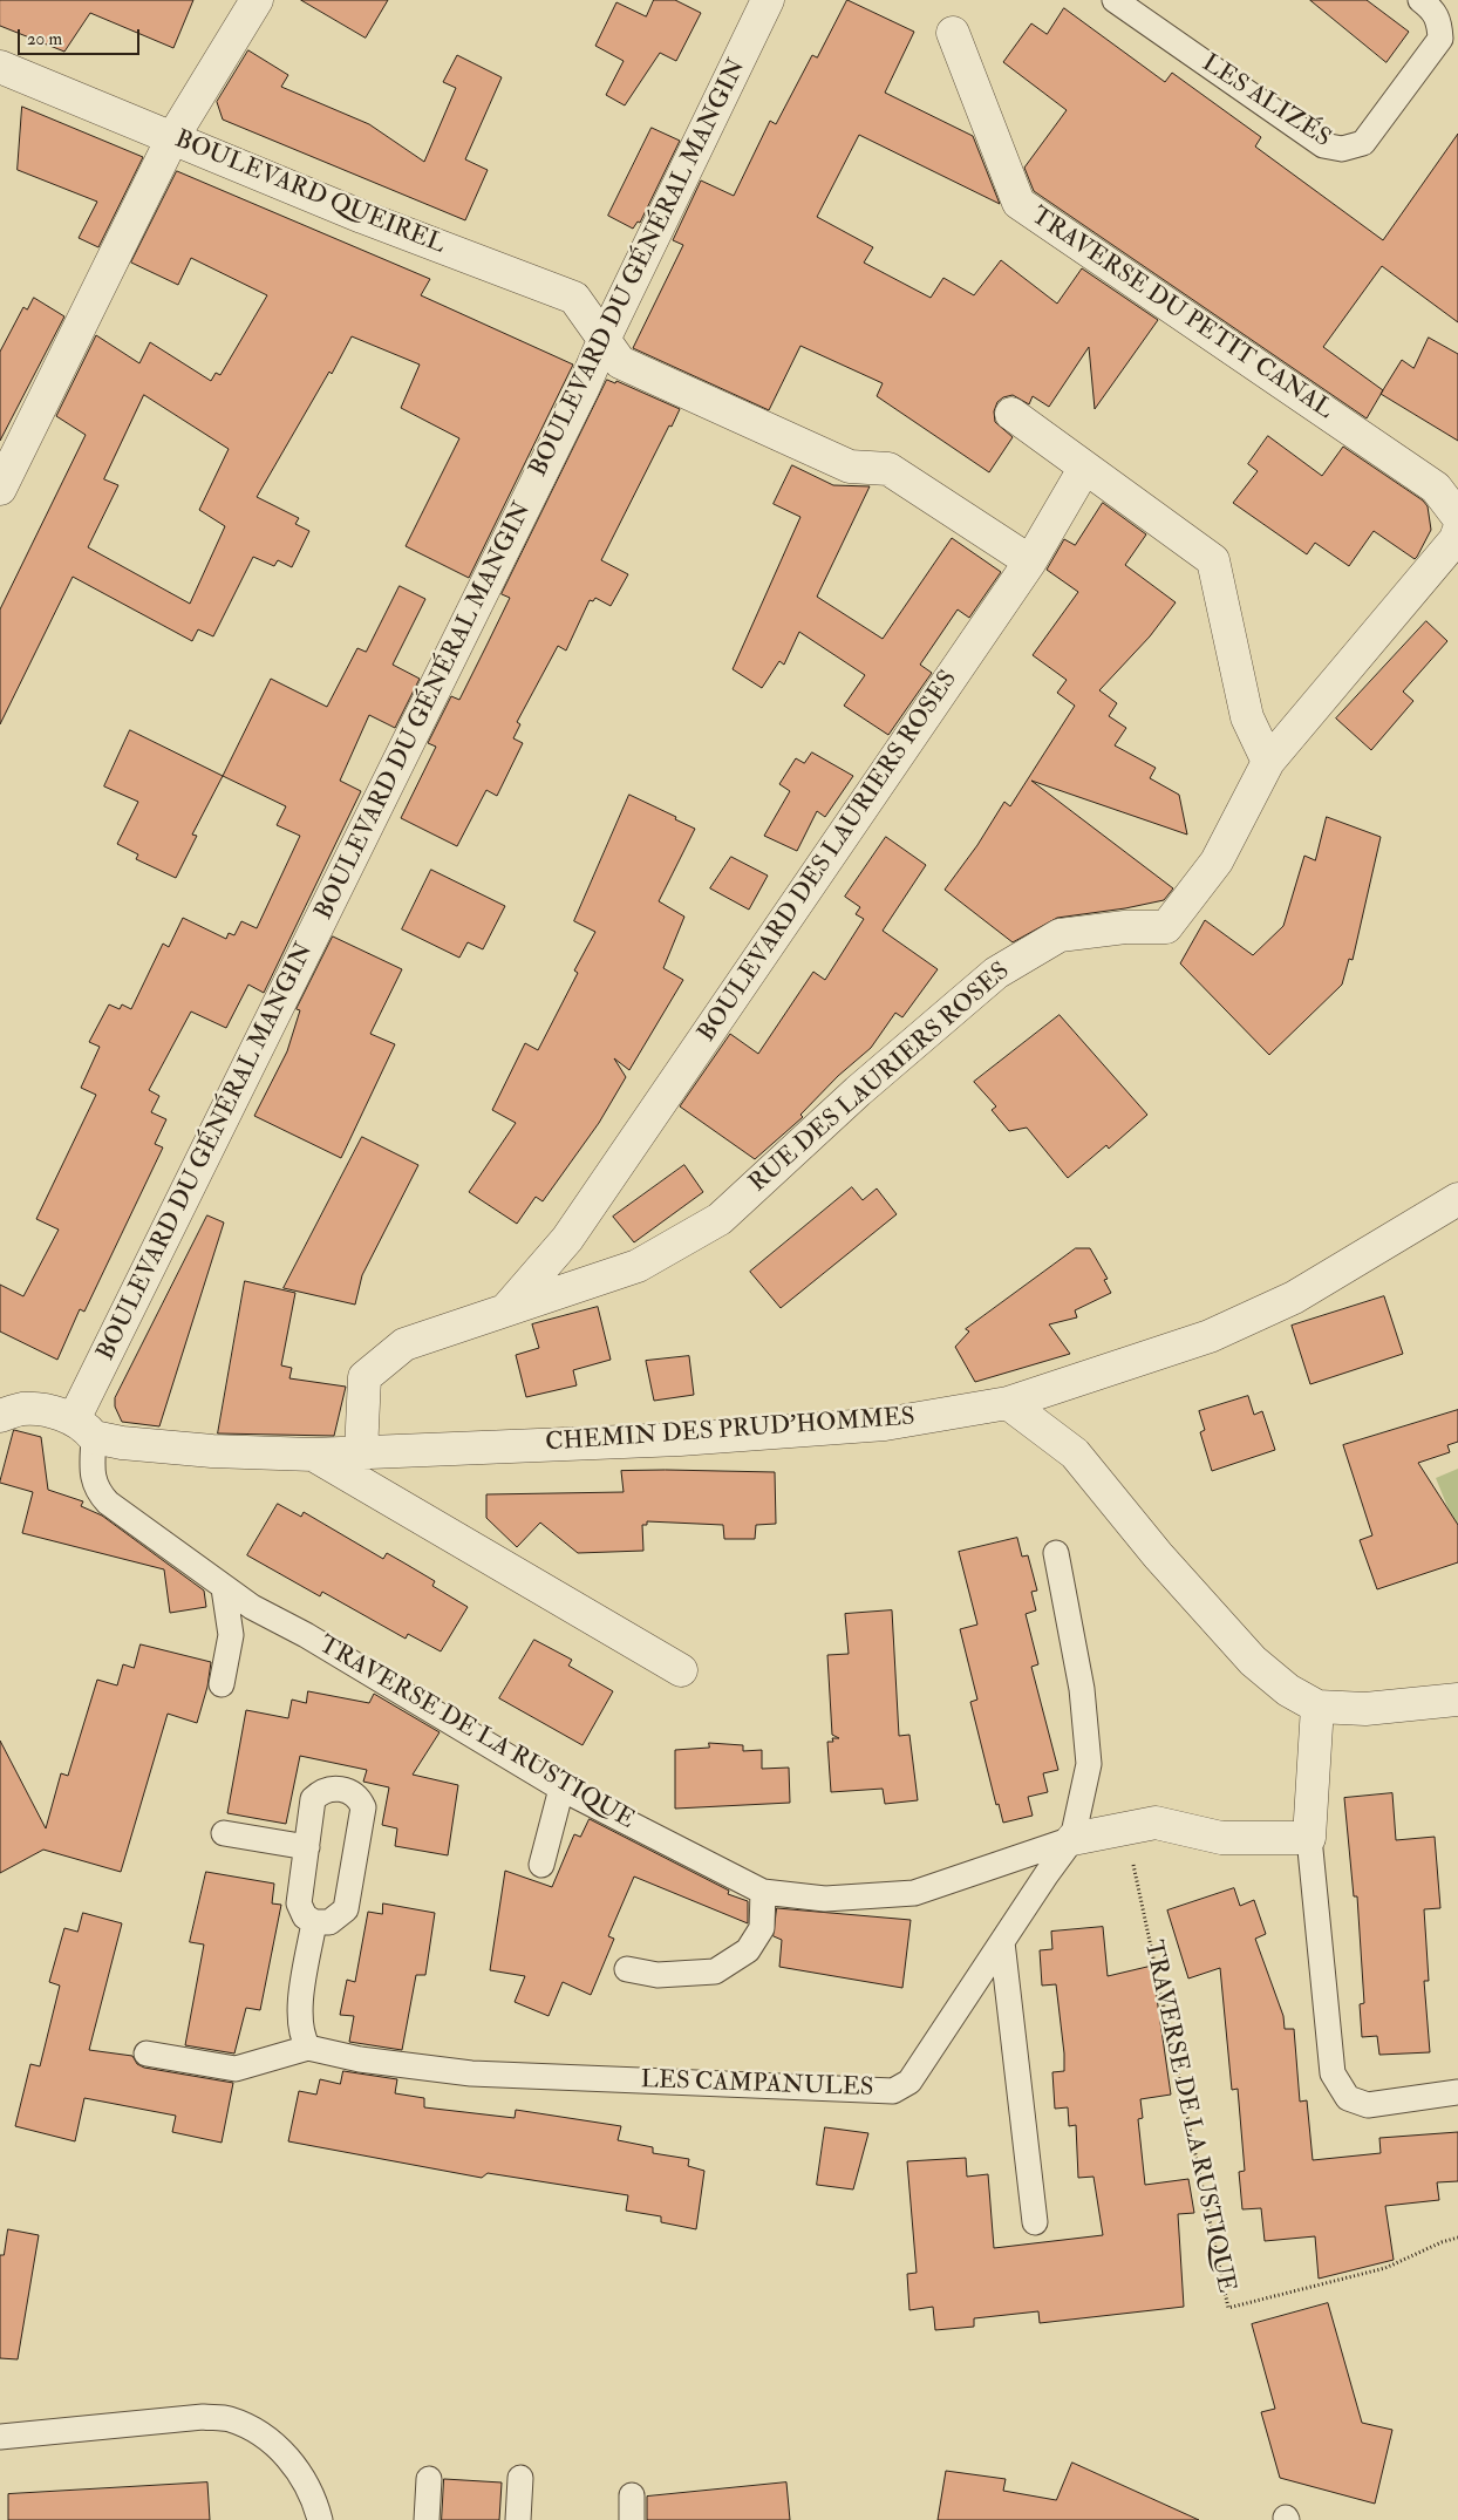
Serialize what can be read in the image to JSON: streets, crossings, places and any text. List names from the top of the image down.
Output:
{
  "streets": {
    "street": [
      "BOULEVARD QUEIREL",
      "BOULEVARD DU GÉNÉRAL MANGIN",
      "TRAVERSE DU PETIT CANAL",
      "BOULEVARD DES LAURIERS ROSES",
      "RUE DES LAURIERS ROSES",
      "CHEMIN DES PRUD'HOMMES"
    ],
    "lane": ["LES ALIZÉS", "TRAVERSE DE LA RUSTIQUE", "LES CAMPANULES"]
  },
  "crossings": [
    ["BOULEVARD QUEIREL", "BOULEVARD DU GÉNÉRAL MANGIN"],
    ["BOULEVARD QUEIREL", "BOULEVARD DES LAURIERS ROSES"],
    ["BOULEVARD DU GÉNÉRAL MANGIN", "CHEMIN DES PRUD'HOMMES"],
    ["BOULEVARD DU GÉNÉRAL MANGIN", "TRAVERSE DE LA RUSTIQUE"],
    ["TRAVERSE DU PETIT CANAL", "RUE DES LAURIERS ROSES"],
    ["BOULEVARD DES LAURIERS ROSES", "RUE DES LAURIERS ROSES"],
    ["RUE DES LAURIERS ROSES", "CHEMIN DES PRUD'HOMMES"],
    ["CHEMIN DES PRUD'HOMMES", "TRAVERSE DE LA RUSTIQUE"],
    ["TRAVERSE DE LA RUSTIQUE", "LES CAMPANULES"]
  ],
  "scale_bar": "20 m"
}
